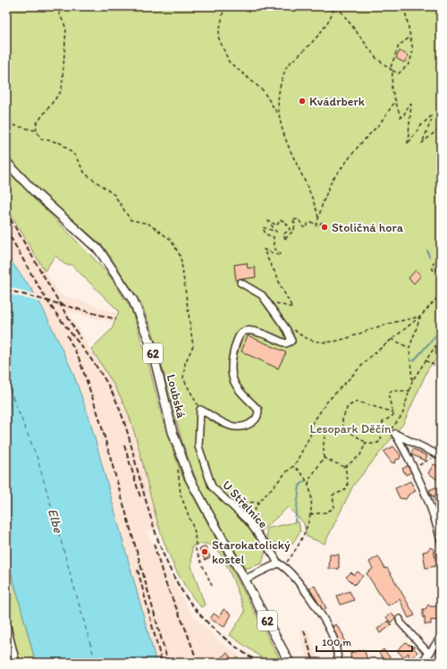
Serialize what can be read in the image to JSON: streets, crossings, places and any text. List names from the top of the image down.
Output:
{
  "streets": {
    "main road": ["62", "Loubská"],
    "street": ["U Střelnice"]
  },
  "water": ["Elbe"],
  "parks": ["Lesopark Děčín"],
  "places": ["Kvádrberk", "Stoličná hora", "Starokatolický kostel"],
  "scale_bar": "100 m"
}
